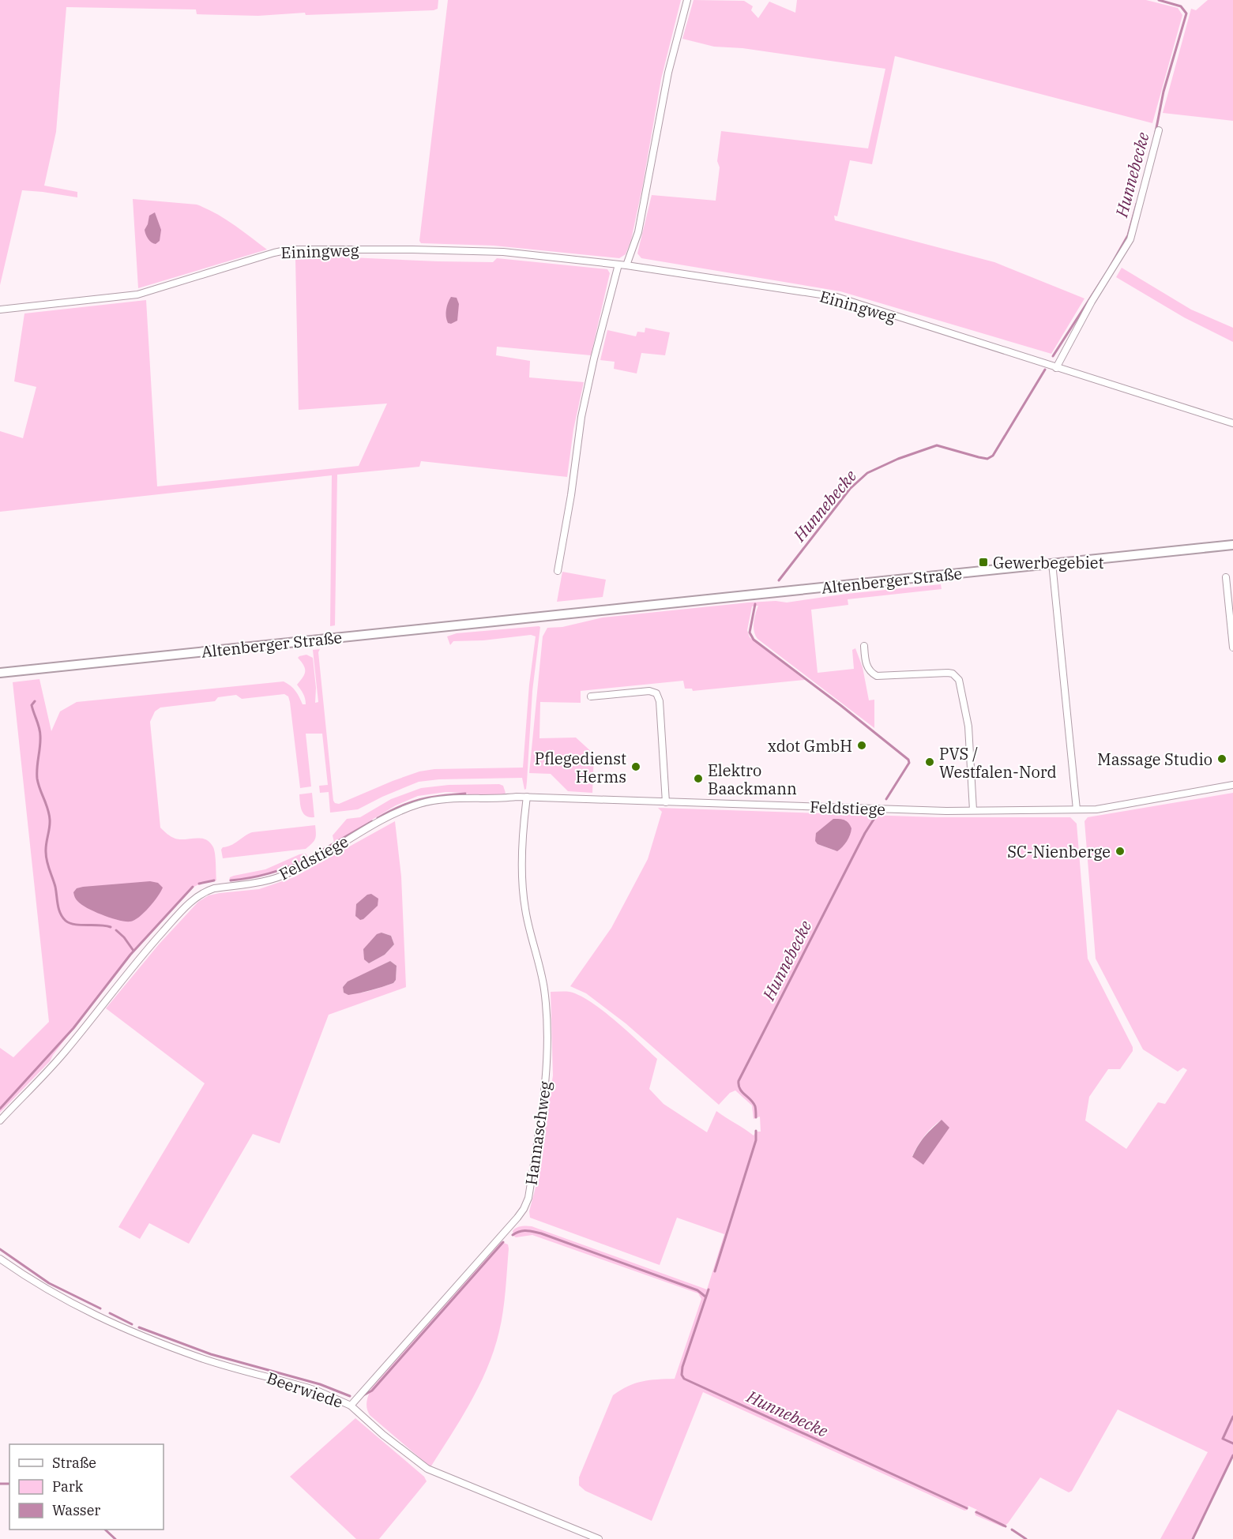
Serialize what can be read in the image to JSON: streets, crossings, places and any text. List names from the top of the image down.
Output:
{
  "streets": {
    "main road": ["Altenberger Straße"],
    "street": [
      "Einingweg",
      "Feldstiege",
      "Hannaschweg",
      "Beerwiede"
    ]
  },
  "crossings": [
    ["Feldstiege", "Hannaschweg"],
    ["Hannaschweg", "Beerwiede"]
  ],
  "water": ["Hunnebecke"],
  "places": {
    "transit": ["Gewerbegebiet"],
    "other": [
      "xdot GmbH",
      "Massage Studio",
      "PVS / Westfalen-Nord",
      "Pflegedienst Herms",
      "Elektro Baackmann",
      "SC-Nienberge"
    ]
  },
  "legend": ["Straße", "Park", "Wasser"]
}
